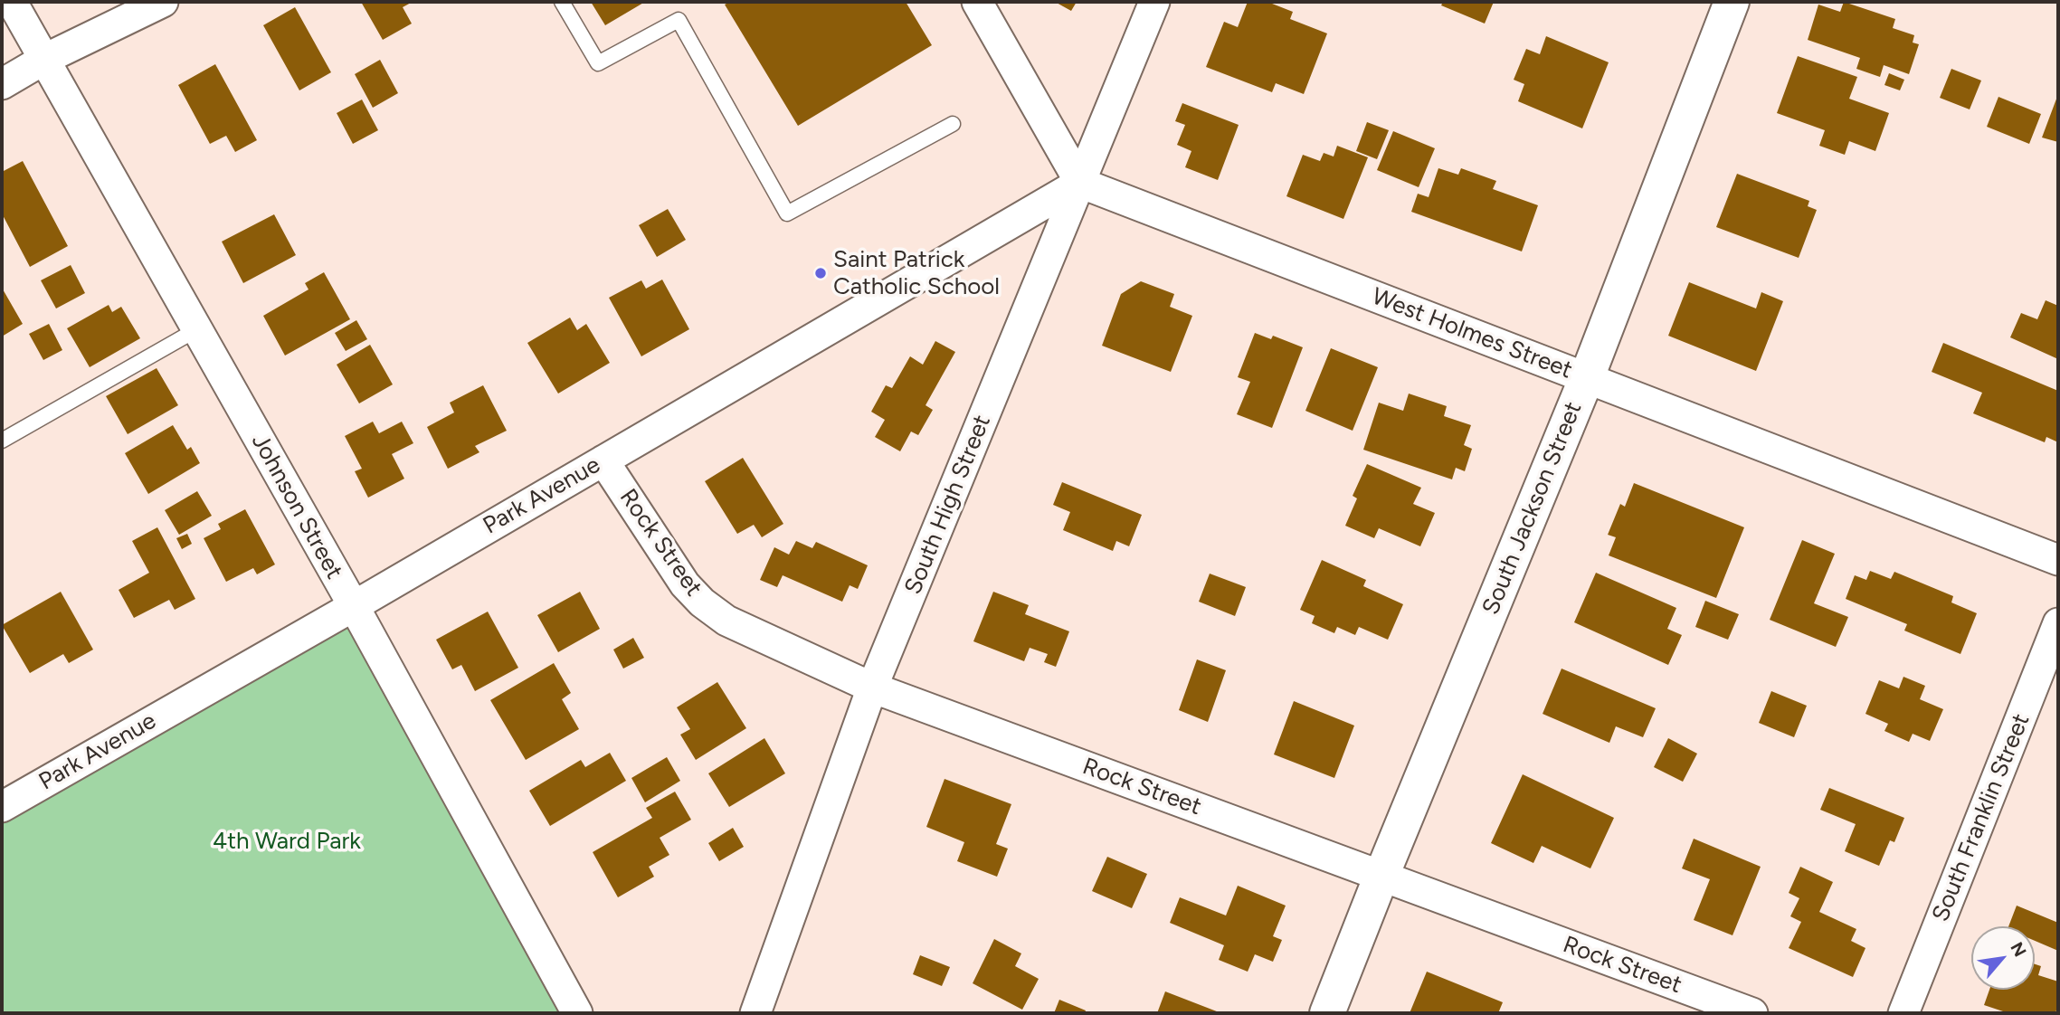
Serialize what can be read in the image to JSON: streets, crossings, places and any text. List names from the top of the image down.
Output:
{
  "streets": {
    "street": [
      "West Holmes Street",
      "Park Avenue",
      "South High Street",
      "Johnson Street",
      "South Jackson Street",
      "Rock Street",
      "South Franklin Street"
    ]
  },
  "crossings": [
    ["West Holmes Street", "Park Avenue"],
    ["West Holmes Street", "South High Street"],
    ["West Holmes Street", "South Jackson Street"],
    ["Park Avenue", "South High Street"],
    ["Park Avenue", "Johnson Street"],
    ["Park Avenue", "Rock Street"],
    ["South High Street", "Rock Street"],
    ["South Jackson Street", "Rock Street"]
  ],
  "parks": ["4th Ward Park"],
  "places": ["Saint Patrick Catholic School"],
  "north": "top right"
}
